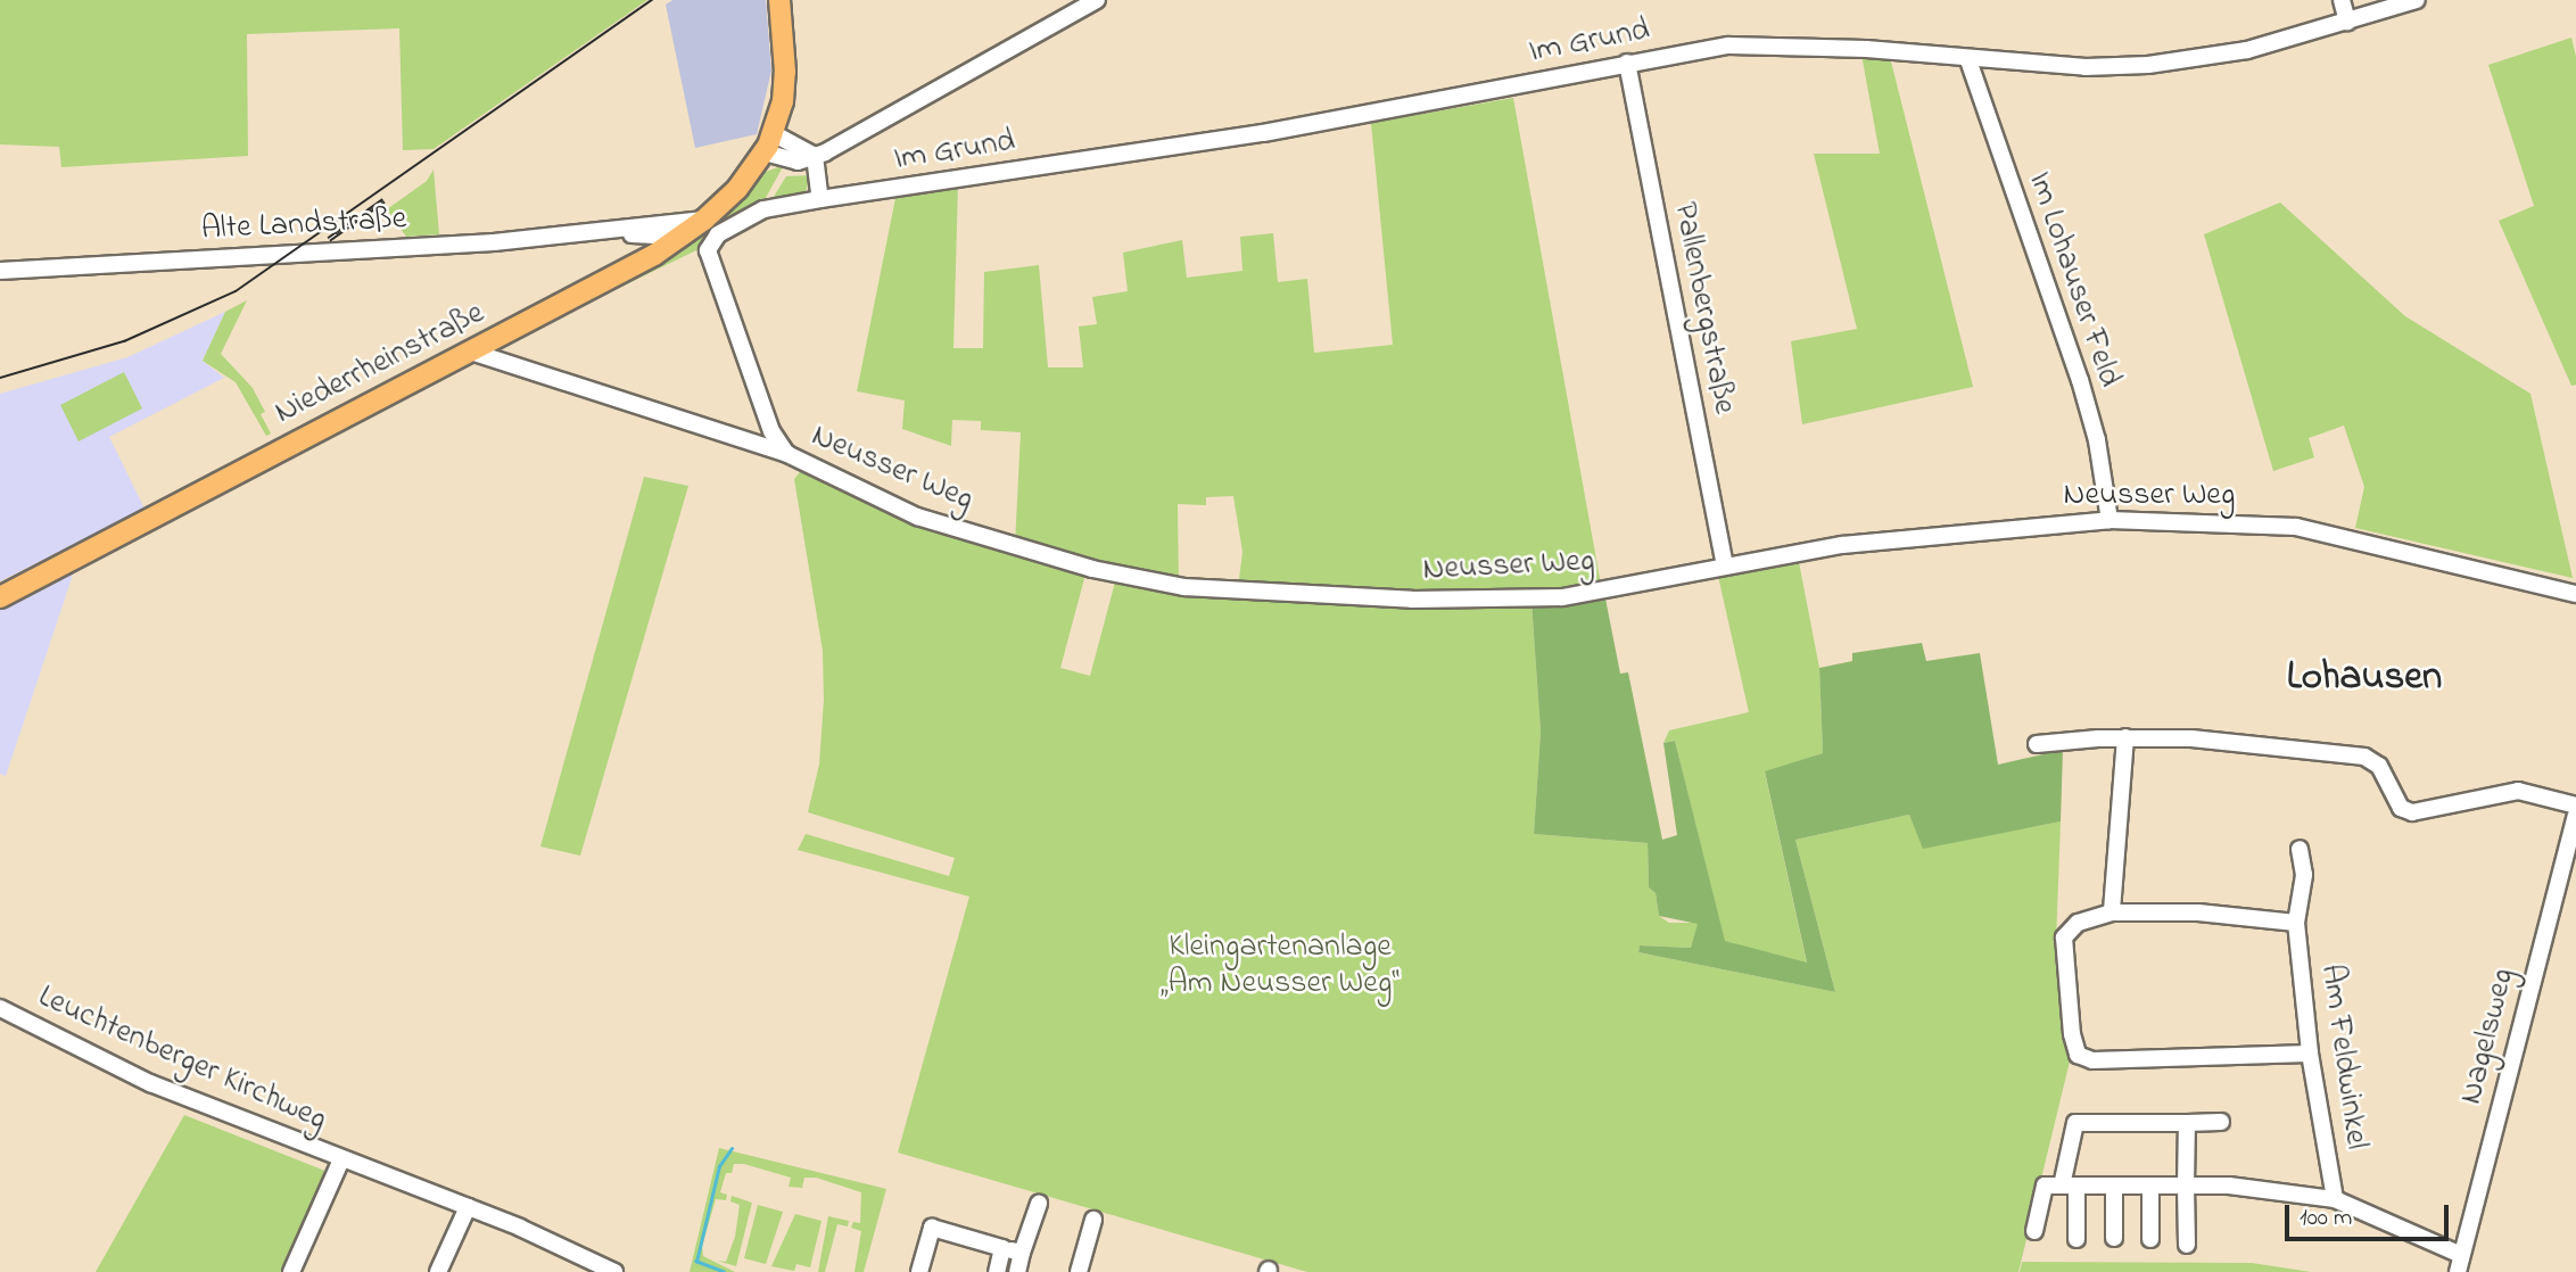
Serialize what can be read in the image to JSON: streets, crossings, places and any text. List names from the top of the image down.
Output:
{
  "streets": {
    "main road": ["Niederrheinstraße"],
    "street": [
      "Im Grund",
      "Alte Landstraße",
      "Im Lohauser Feld",
      "Pallenbergstraße",
      "Neusser Weg",
      "Nagelsweg",
      "Am Feldwinkel",
      "Leuchtenberger Kirchweg"
    ]
  },
  "crossings": [
    ["Im Grund", "Im Lohauser Feld"],
    ["Im Grund", "Pallenbergstraße"],
    ["Alte Landstraße", "Niederrheinstraße"],
    ["Im Lohauser Feld", "Neusser Weg"],
    ["Pallenbergstraße", "Neusser Weg"],
    ["Niederrheinstraße", "Neusser Weg"]
  ],
  "districts": ["Lohausen"],
  "parks": ["Kleingartenanlage „Am Neusser Weg“"],
  "scale_bar": "100 m"
}
